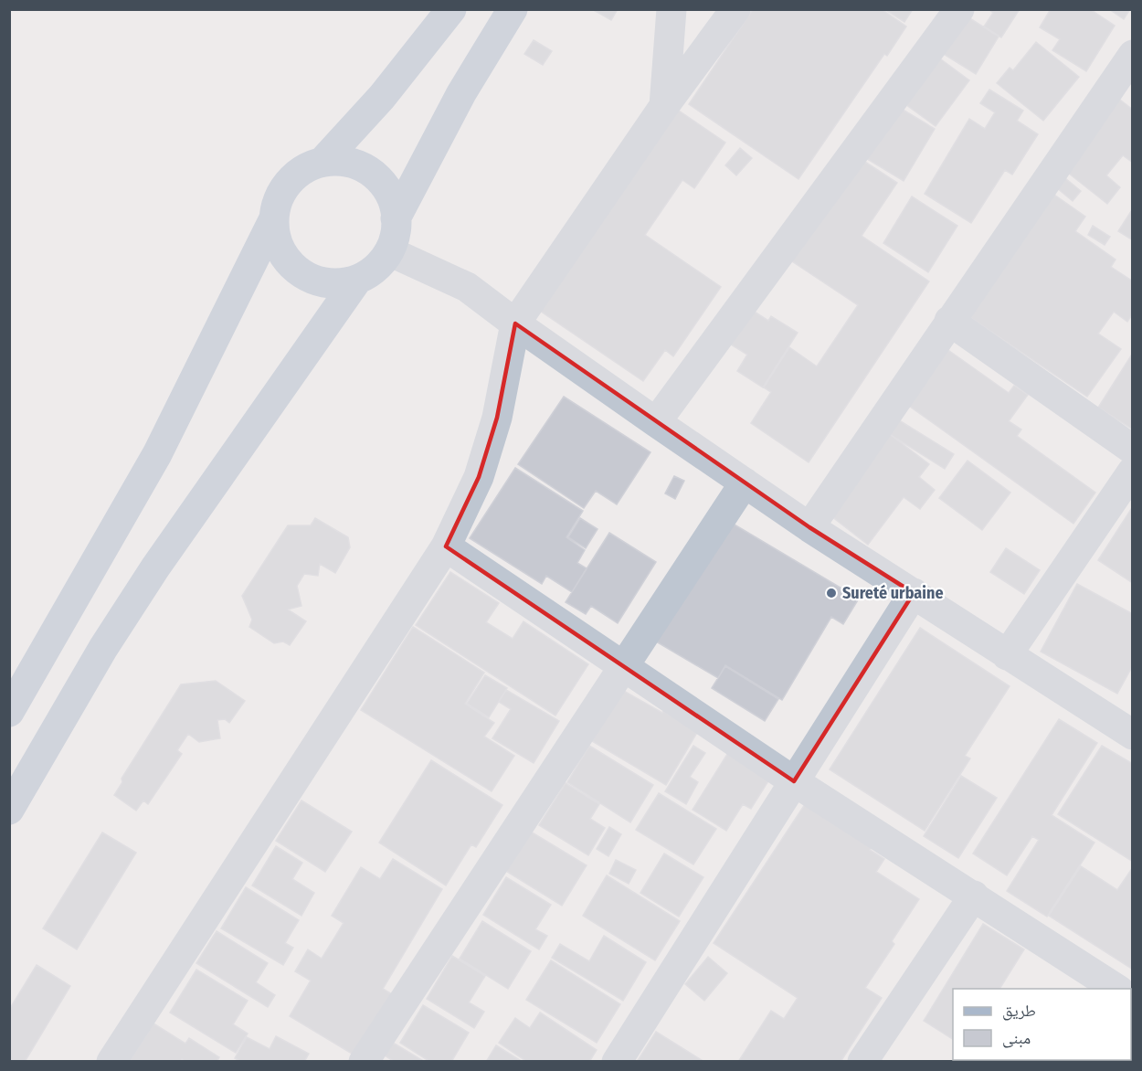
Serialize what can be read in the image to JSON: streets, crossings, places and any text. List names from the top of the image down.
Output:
{
  "places": ["Sureté urbaine"],
  "legend": ["طريق", "مبنى"]
}
